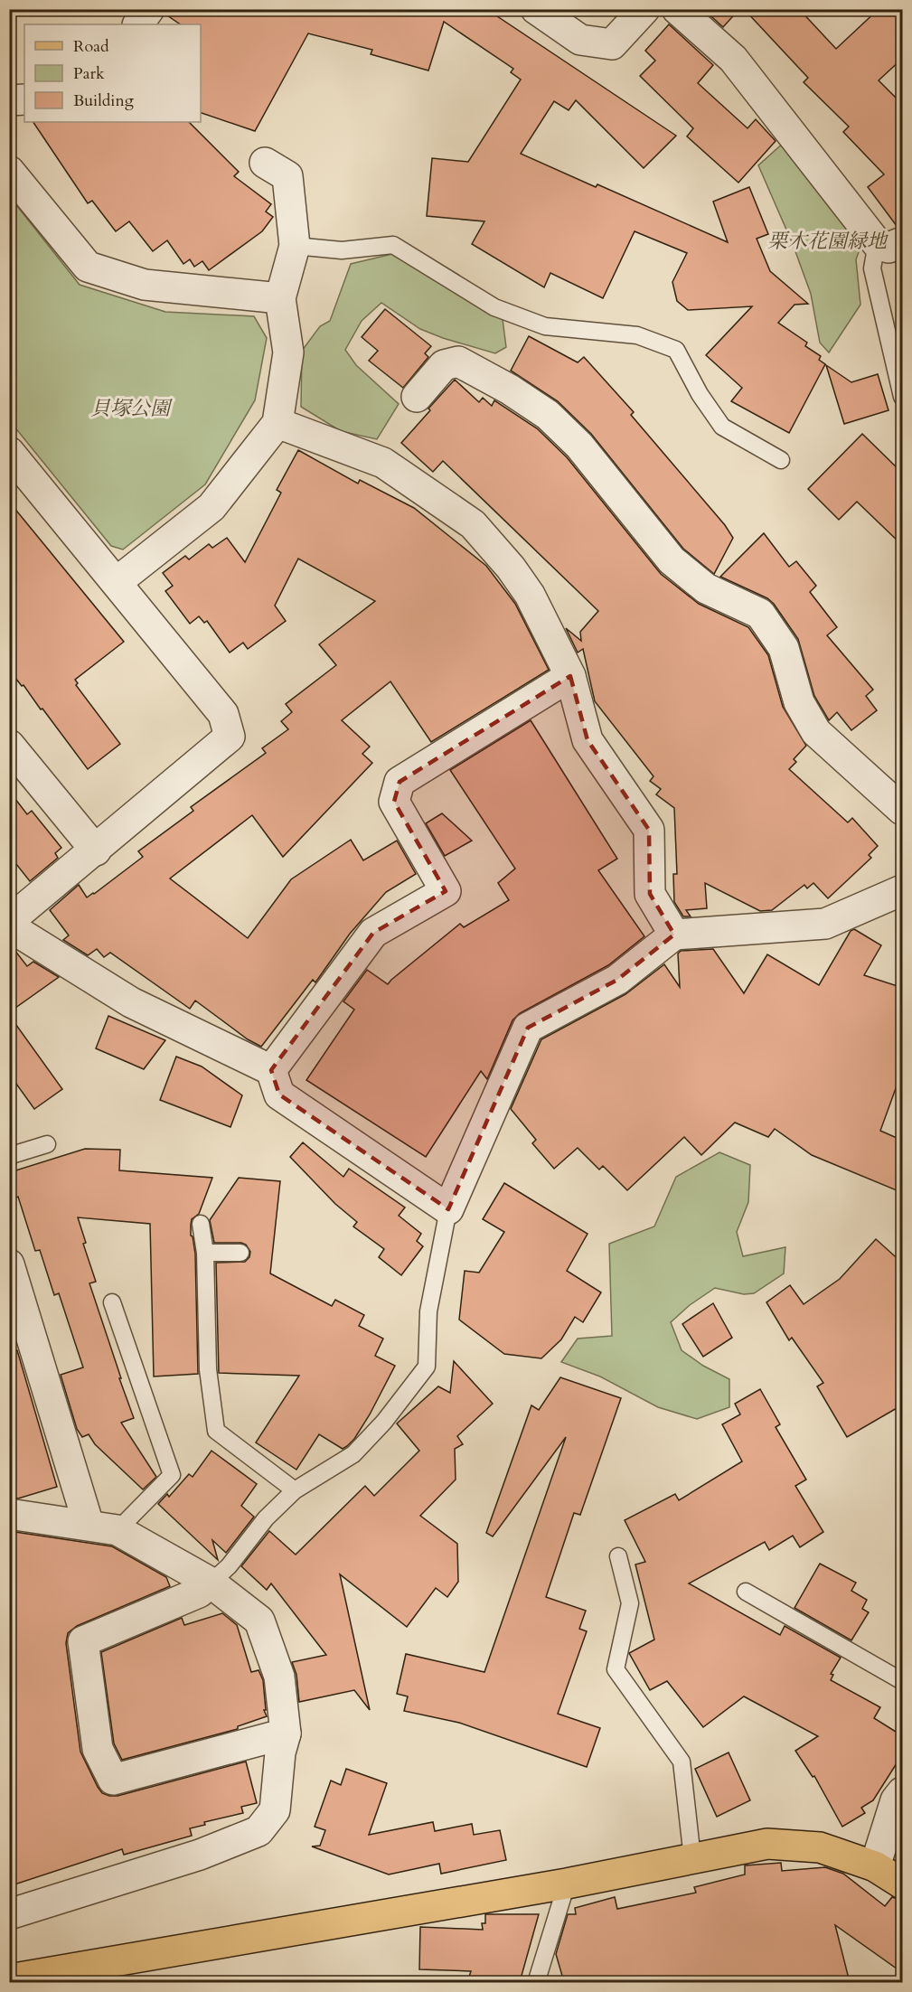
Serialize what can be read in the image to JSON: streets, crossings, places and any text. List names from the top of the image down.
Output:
{
  "parks": ["栗木花園緑地", "貝塚公園"],
  "legend": ["Road", "Park", "Building"]
}
